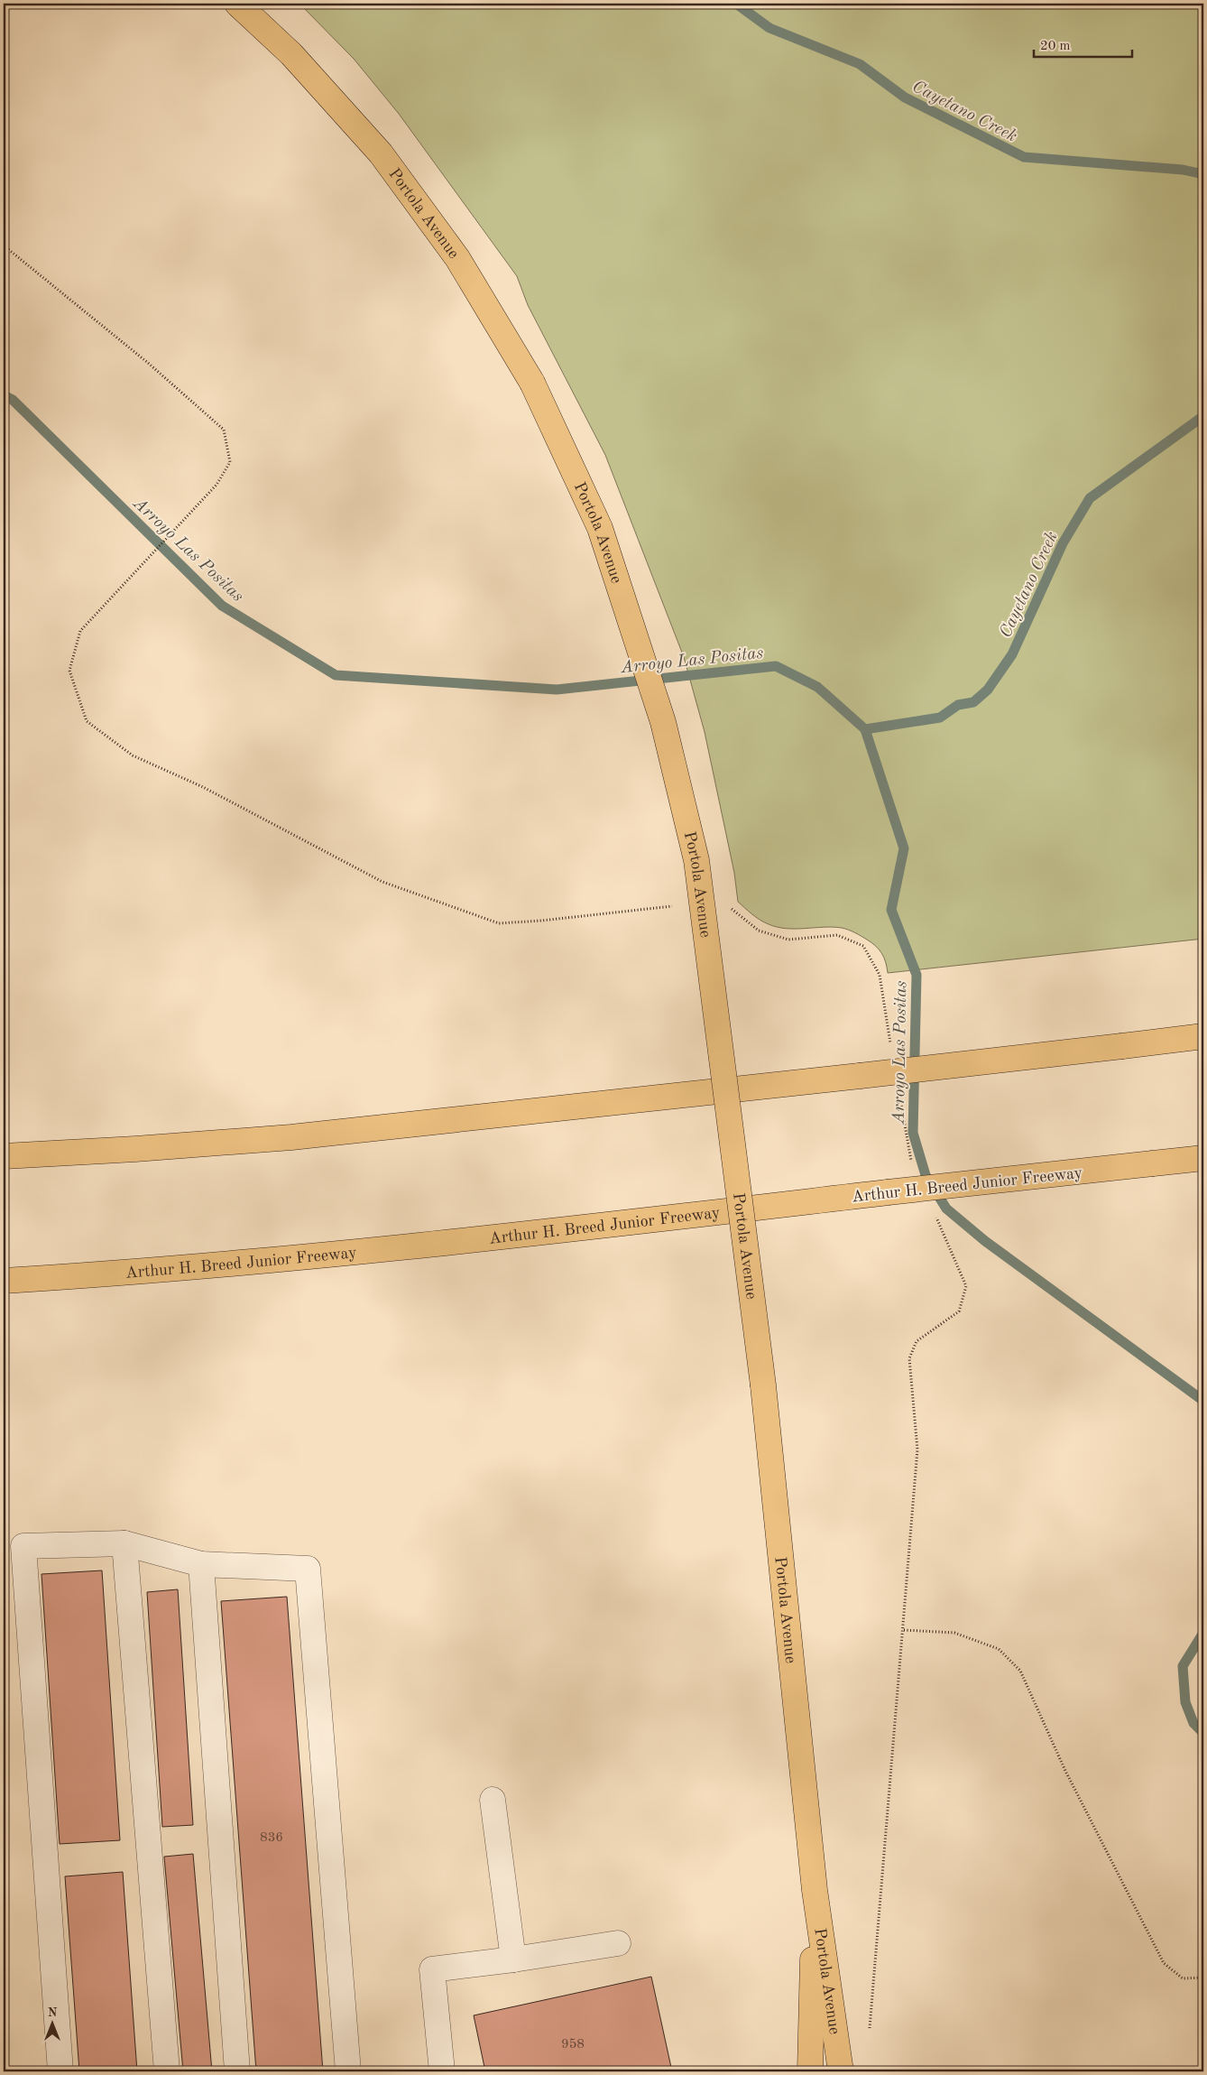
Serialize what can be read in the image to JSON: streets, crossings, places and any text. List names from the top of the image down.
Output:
{
  "streets": {
    "main road": ["Portola Avenue", "Arthur H. Breed Junior Freeway"]
  },
  "water": ["Cayetano Creek", "Arroyo Las Positas"],
  "house_numbers": ["836", "958"],
  "scale_bar": "20 m",
  "north": "top"
}
